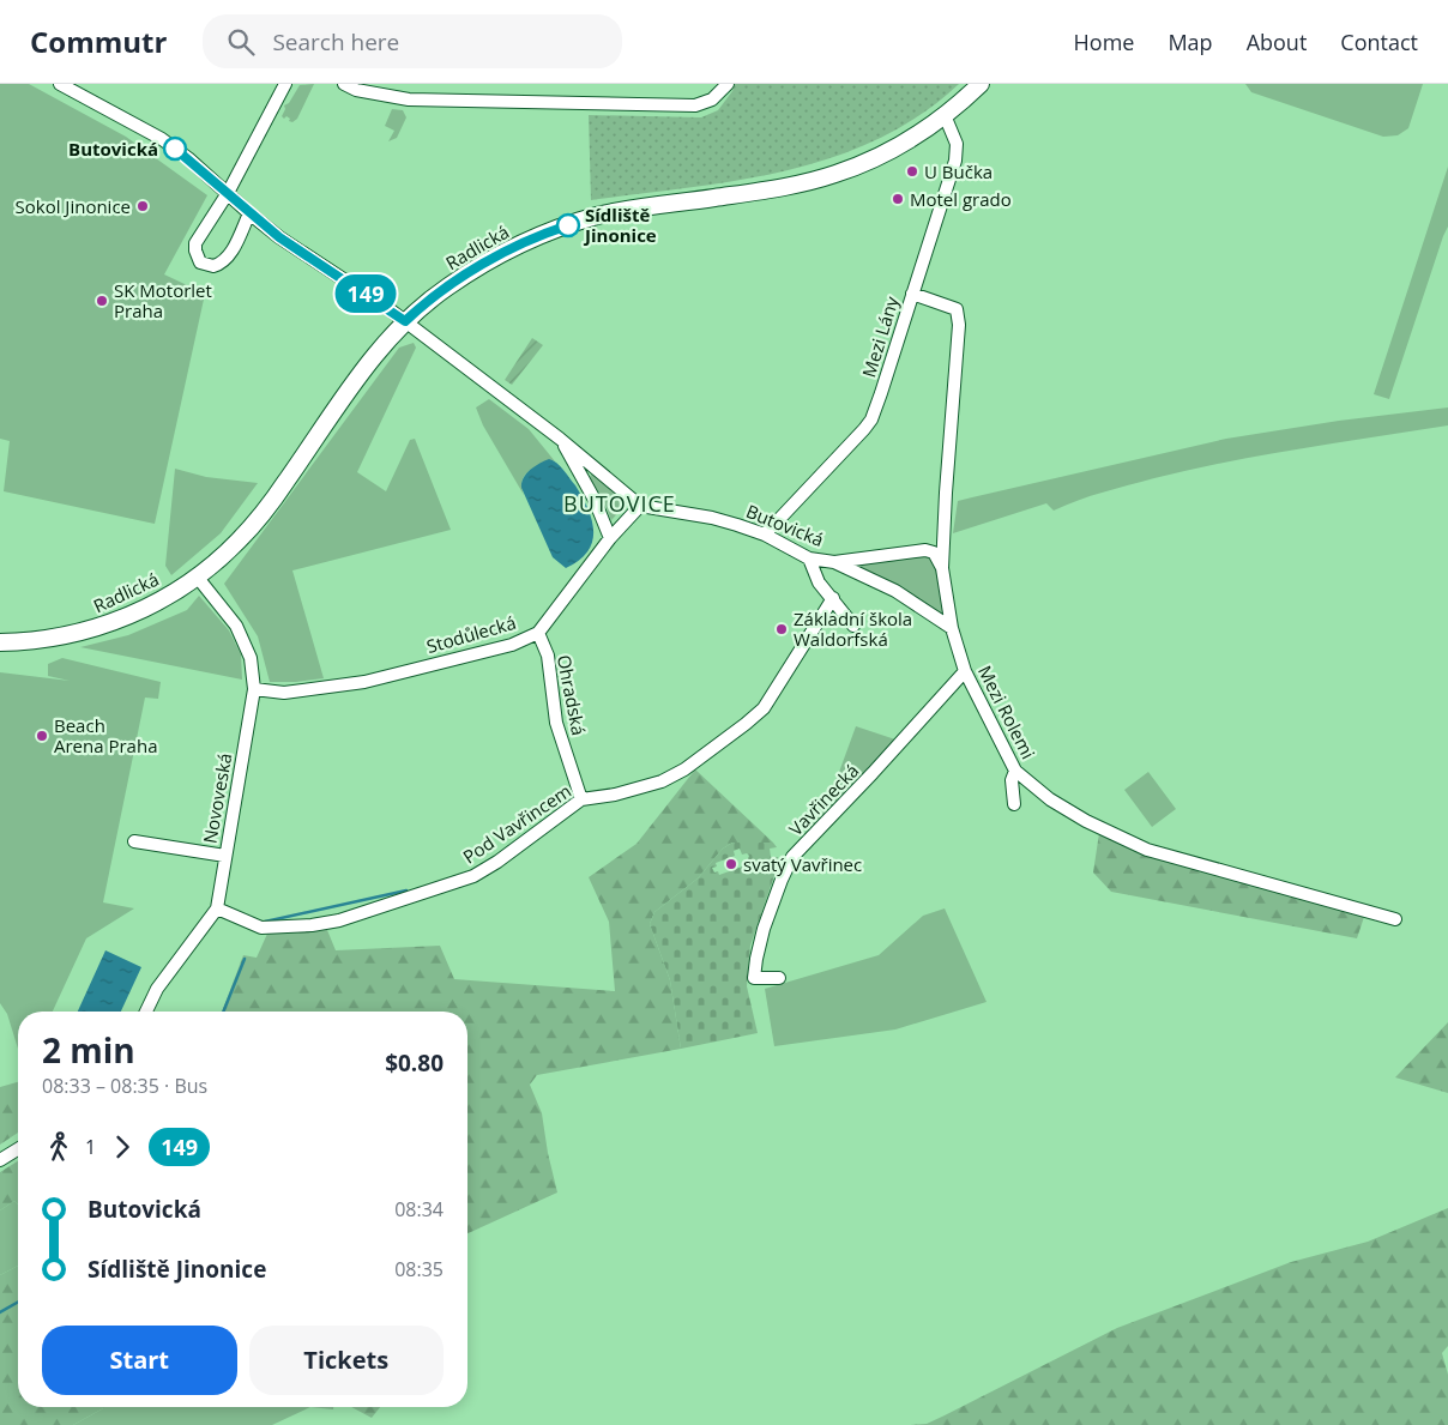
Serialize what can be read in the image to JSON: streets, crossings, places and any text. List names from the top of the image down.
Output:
{
  "streets": {
    "main road": ["Radlická"],
    "street": [
      "Mezi Lány",
      "Butovická",
      "Stodůlecká",
      "Ohradská",
      "Mezi Rolemi",
      "Novoveská",
      "Vavřinecká",
      "Pod Vavřincem"
    ]
  },
  "crossings": [
    ["Radlická", "Mezi Lány"],
    ["Radlická", "Novoveská"],
    ["Mezi Lány", "Butovická"],
    ["Mezi Lány", "Mezi Rolemi"],
    ["Butovická", "Stodůlecká"],
    ["Butovická", "Mezi Rolemi"],
    ["Stodůlecká", "Ohradská"],
    ["Stodůlecká", "Novoveská"],
    ["Ohradská", "Pod Vavřincem"],
    ["Mezi Rolemi", "Vavřinecká"],
    ["Novoveská", "Pod Vavřincem"]
  ],
  "districts": ["BUTOVICE"],
  "places": [
    "Butovická",
    "U Bučka",
    "Motel grado",
    "Sokol Jinonice",
    "Sídliště Jinonice",
    "SK Motorlet Praha",
    "Základní škola Waldorfská",
    "Beach Arena Praha",
    "svatý Vavřinec"
  ],
  "lines": ["bus line 149"],
  "page": {
    "header": "Commutr",
    "search": "Search here",
    "nav": [
      "Home",
      "Map",
      "About",
      "Contact"
    ],
    "on_map": "149",
    "heading": ["2 min", "08:33 – 08:35 · Bus", "$0.80"],
    "legs": ["1", "149"],
    "list": [
      {
        "name": "Butovická",
        "value": "08:34"
      },
      {
        "name": "Sídliště Jinonice",
        "value": "08:35"
      }
    ],
    "buttons": ["Start", "Tickets"]
  }
}
